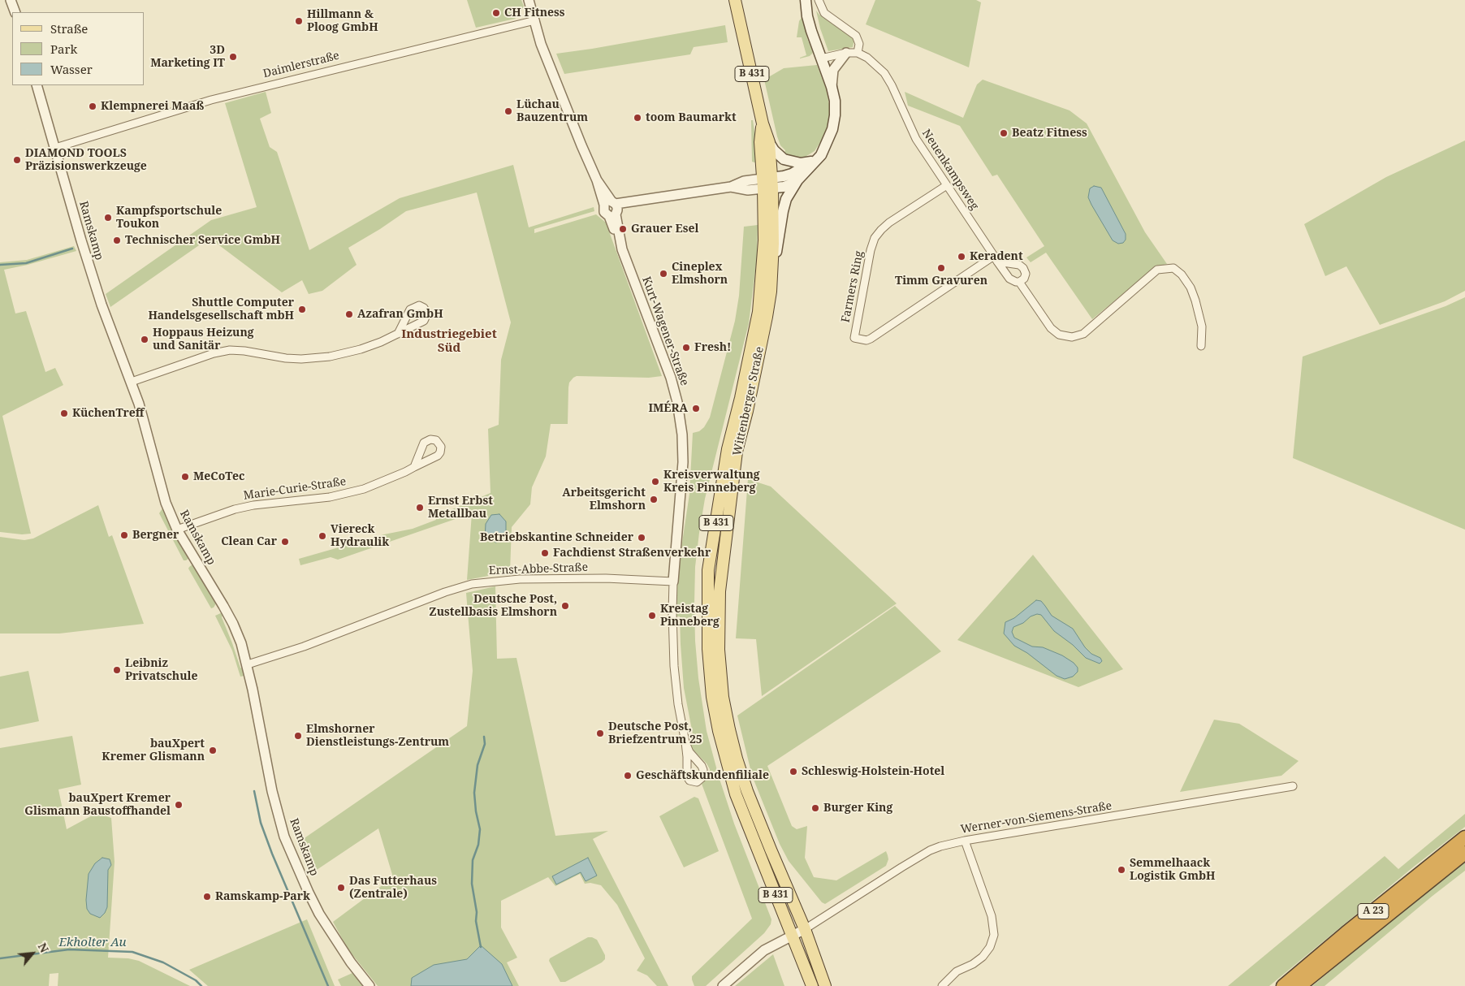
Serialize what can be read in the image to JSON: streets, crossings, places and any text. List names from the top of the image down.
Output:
{
  "streets": {
    "highway": ["A 23"],
    "main road": ["B 431", "Wittenberger Straße"],
    "street": [
      "Daimlerstraße",
      "Neuenkampsweg",
      "Ramskamp",
      "Farmers Ring",
      "Kurt-Wagener-Straße",
      "Marie-Curie-Straße",
      "Ernst-Abbe-Straße",
      "Werner-von-Siemens-Straße"
    ]
  },
  "crossings": [
    ["Daimlerstraße", "Ramskamp"],
    ["Daimlerstraße", "Kurt-Wagener-Straße"],
    ["B 431", "Wittenberger Straße"],
    ["Neuenkampsweg", "Farmers Ring"],
    ["Ramskamp", "Marie-Curie-Straße"],
    ["Ramskamp", "Ernst-Abbe-Straße"],
    ["Kurt-Wagener-Straße", "Ernst-Abbe-Straße"],
    ["Wittenberger Straße", "Werner-von-Siemens-Straße"]
  ],
  "districts": ["Industriegebiet Süd"],
  "water": ["Ekholter Au"],
  "places": [
    "CH Fitness",
    "Hillmann & Ploog GmbH",
    "3D Marketing IT",
    "Klempnerei Maaß",
    "Lüchau Bauzentrum",
    "toom Baumarkt",
    "Beatz Fitness",
    "DIAMOND TOOLS Präzisionswerkzeuge",
    "Kampfsportschule Toukon",
    "Grauer Esel",
    "Technischer Service GmbH",
    "Keradent",
    "Timm Gravuren",
    "Cineplex Elmshorn",
    "Shuttle Computer Handelsgesellschaft mbH",
    "Azafran GmbH",
    "Hoppaus Heizung und Sanitär",
    "Fresh!",
    "IMÉRA",
    "KüchenTreff",
    "MeCoTec",
    "Kreisverwaltung Kreis Pinneberg",
    "Arbeitsgericht Elmshorn",
    "Ernst Erbst Metallbau",
    "Bergner",
    "Viereck Hydraulik",
    "Betriebskantine Schneider",
    "Clean Car",
    "Fachdienst Straßenverkehr",
    "Deutsche Post, Zustellbasis Elmshorn",
    "Kreistag Pinneberg",
    "Leibniz Privatschule",
    "Deutsche Post, Briefzentrum 25",
    "Elmshorner Dienstleistungs-Zentrum",
    "bauXpert Kremer Glismann",
    "Schleswig-Holstein-Hotel",
    "Geschäftskundenfiliale",
    "bauXpert Kremer Glismann Baustoffhandel",
    "Burger King",
    "Semmelhaack Logistik GmbH",
    "Das Futterhaus (Zentrale)",
    "Ramskamp-Park"
  ],
  "legend": ["Straße", "Park", "Wasser"],
  "north": "top right"
}
